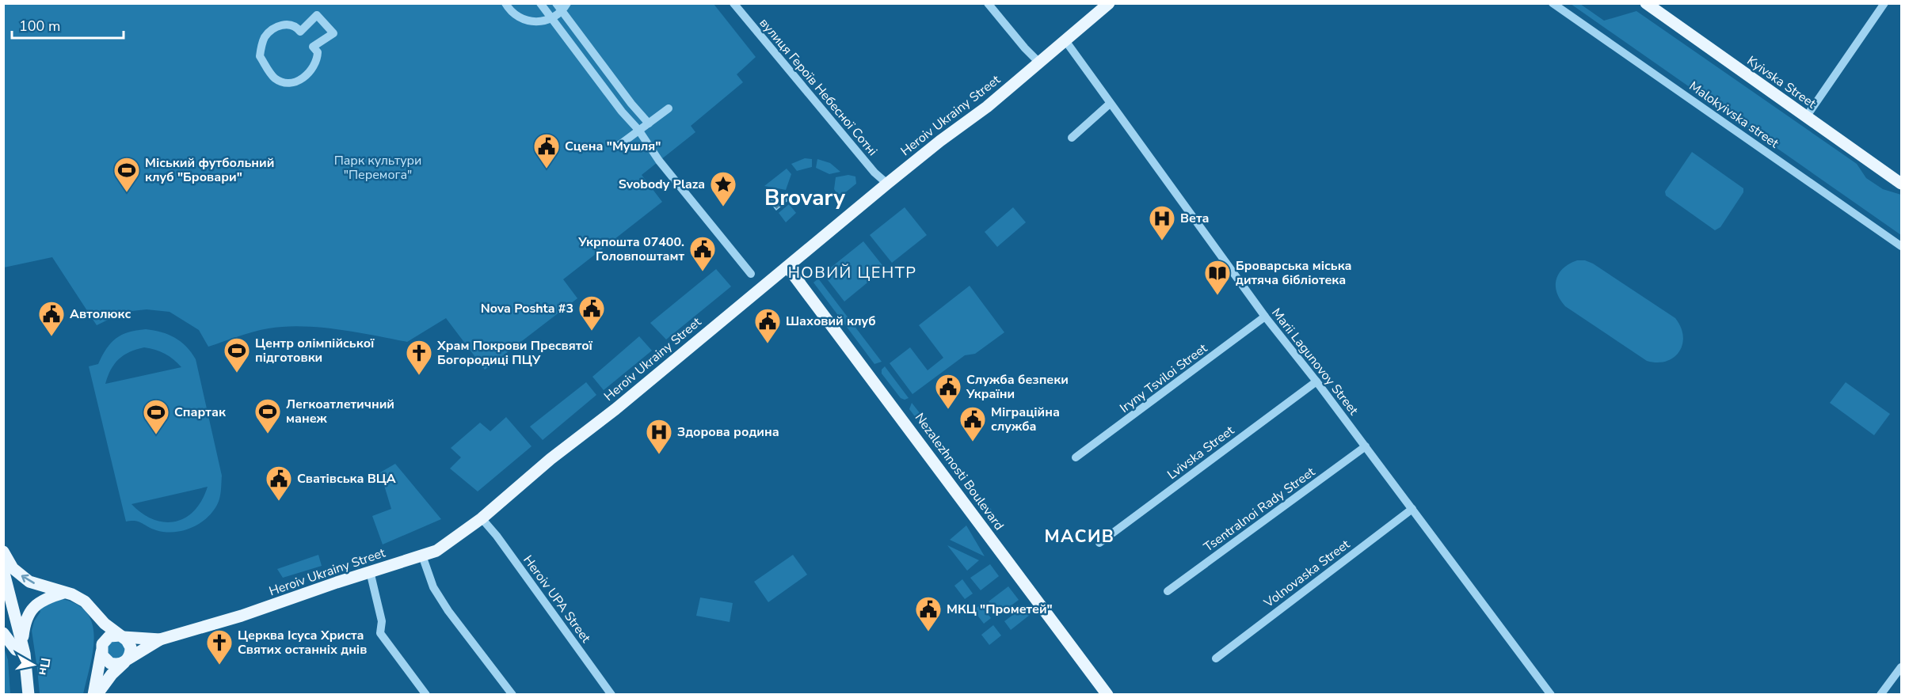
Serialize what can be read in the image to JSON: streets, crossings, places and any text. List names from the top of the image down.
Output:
{
  "streets": {
    "main road": ["Kyivska Street", "Heroiv Ukrainy Street", "Nezalezhnosti Boulevard"],
    "street": [
      "вулиця Героїв Небесної Сотні",
      "Malokyivska street",
      "Marii Lagunovoy Street",
      "Iryny Tsviloi Street",
      "Lvivska Street",
      "Tsentralnoi Rady Street",
      "Volnovaska Street",
      "Heroiv UPA Street"
    ]
  },
  "crossings": [
    ["вулиця Героїв Небесної Сотні", "Heroiv Ukrainy Street"],
    ["Heroiv Ukrainy Street", "Marii Lagunovoy Street"],
    ["Heroiv Ukrainy Street", "Nezalezhnosti Boulevard"],
    ["Heroiv Ukrainy Street", "Heroiv UPA Street"],
    ["Marii Lagunovoy Street", "Iryny Tsviloi Street"],
    ["Marii Lagunovoy Street", "Lvivska Street"],
    ["Marii Lagunovoy Street", "Tsentralnoi Rady Street"],
    ["Marii Lagunovoy Street", "Volnovaska Street"]
  ],
  "districts": ["Brovary", "НОВИЙ ЦЕНТР", "МАСИВ"],
  "parks": ["Парк культури \"Перемога\""],
  "places": {
    "public building": [
      "Сцена \"Мушля\"",
      "Укрпошта 07400. Головпоштамт",
      "Nova Poshta #3",
      "Автолюкс",
      "Шаховий клуб",
      "Служба безпеки України",
      "Міграційна служба",
      "Сватівська ВЦА",
      "МКЦ \"Прометей\""
    ],
    "sports": [
      "Міський футбольний клуб \"Бровари\"",
      "Центр олімпійської підготовки",
      "Легкоатлетичний манеж",
      "Спартак"
    ],
    "place": ["Svobody Plaza"],
    "hospital": ["Вета", "Здорова родина"],
    "library": ["Броварська міська дитяча бібліотека"],
    "church": ["Храм Покрови Пресвятої Богородиці ПЦУ", "Церква Ісуса Христа Святих останніх днів"]
  },
  "scale_bar": "100 m",
  "north": "right"
}
